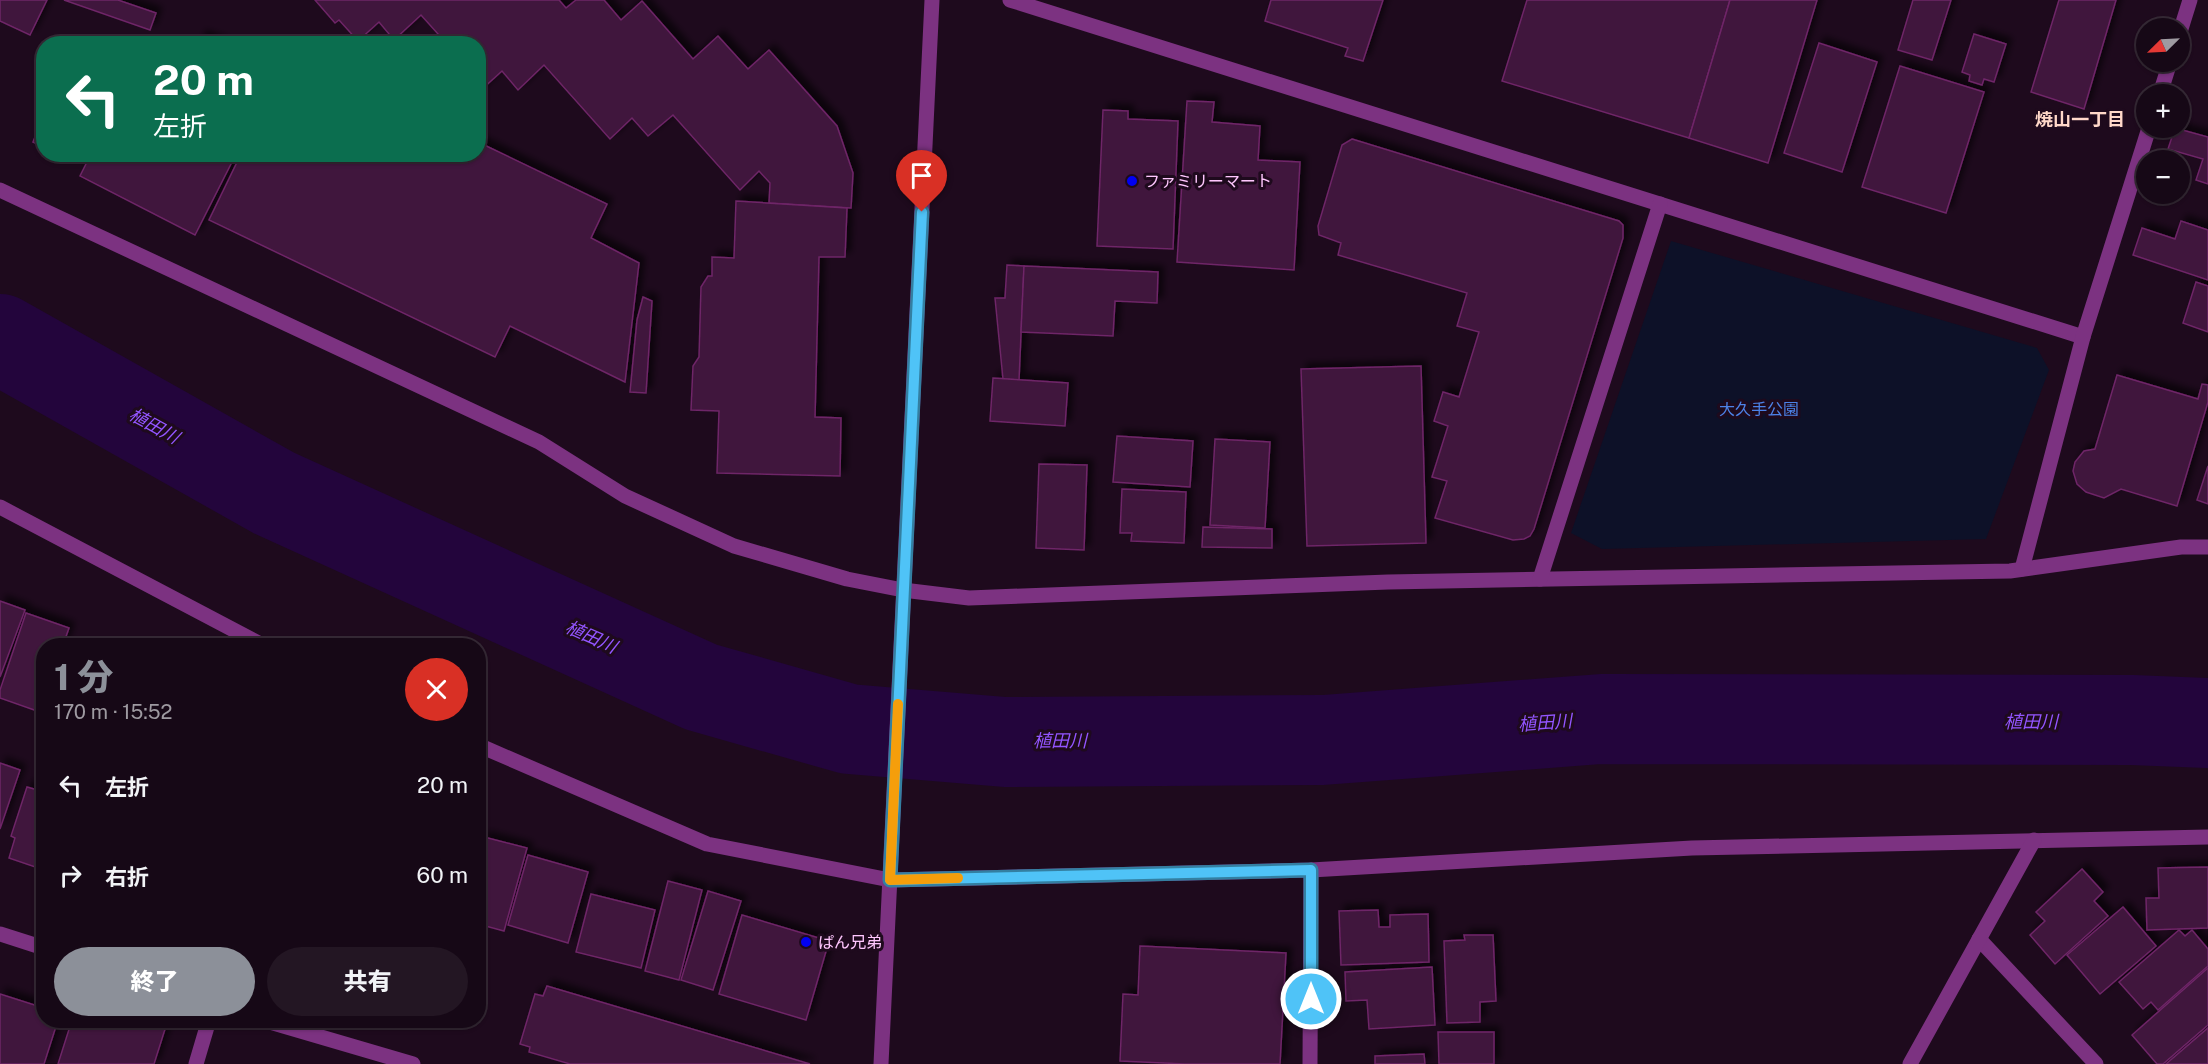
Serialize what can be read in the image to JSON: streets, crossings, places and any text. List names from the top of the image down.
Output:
{
  "districts": ["焼山一丁目"],
  "water": ["植田川"],
  "parks": ["大久手公園"],
  "places": ["ファミリーマート", "ぱん兄弟"],
  "north": "bottom left",
  "page": {
    "map_buttons": ["+", "−"],
    "turn": ["20 m", "左折"],
    "heading": ["1 分", "170 m · 15:52"],
    "list": [
      {
        "name": "左折",
        "value": "20 m"
      },
      {
        "name": "右折",
        "value": "60 m"
      }
    ],
    "buttons": ["終了", "共有"]
  }
}
